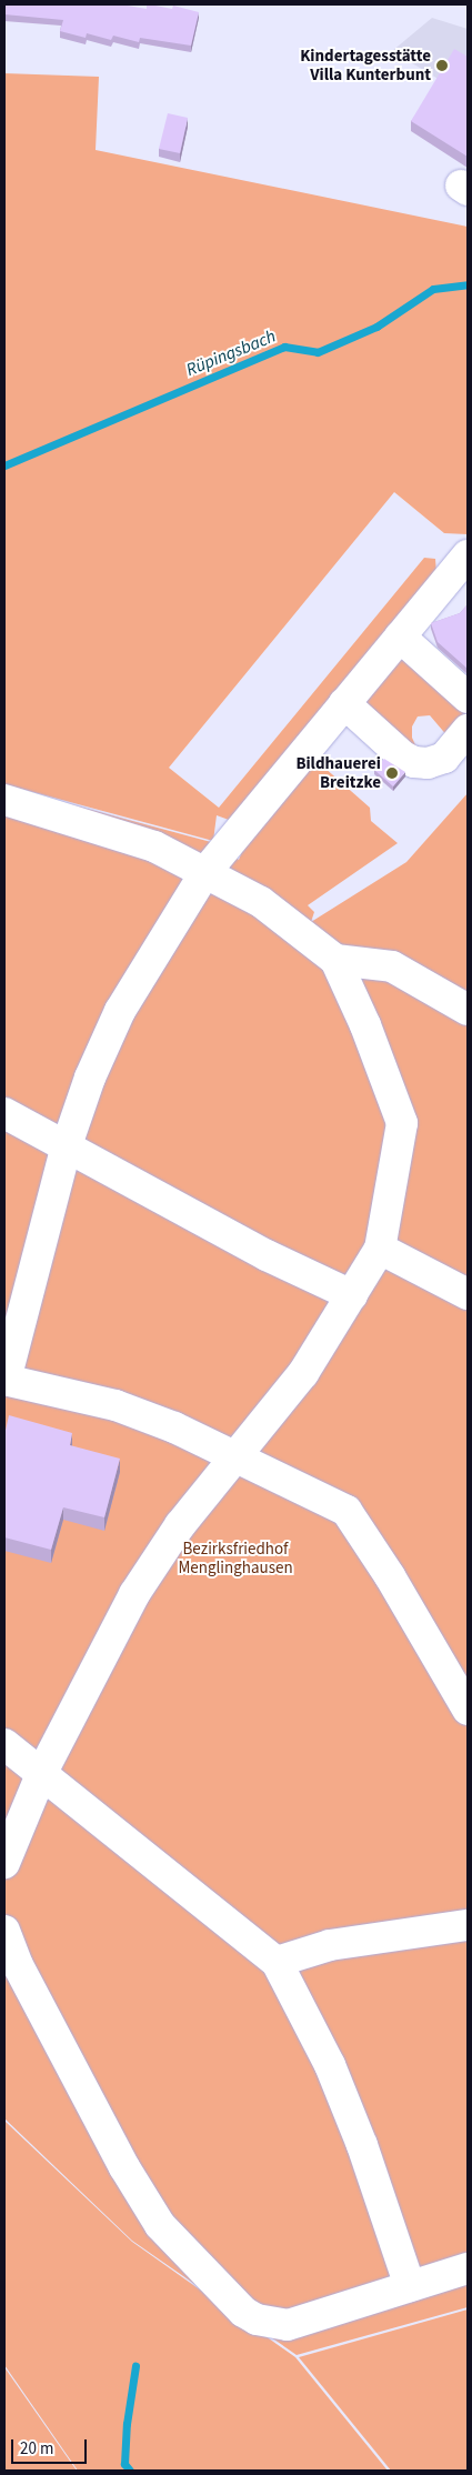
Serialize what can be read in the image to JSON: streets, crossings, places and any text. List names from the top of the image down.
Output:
{
  "water": ["Rüpingsbach"],
  "parks": ["Bezirksfriedhof Menglinghausen"],
  "places": ["Kindertagesstätte Villa Kunterbunt", "Bildhauerei Breitzke"],
  "scale_bar": "20 m"
}
